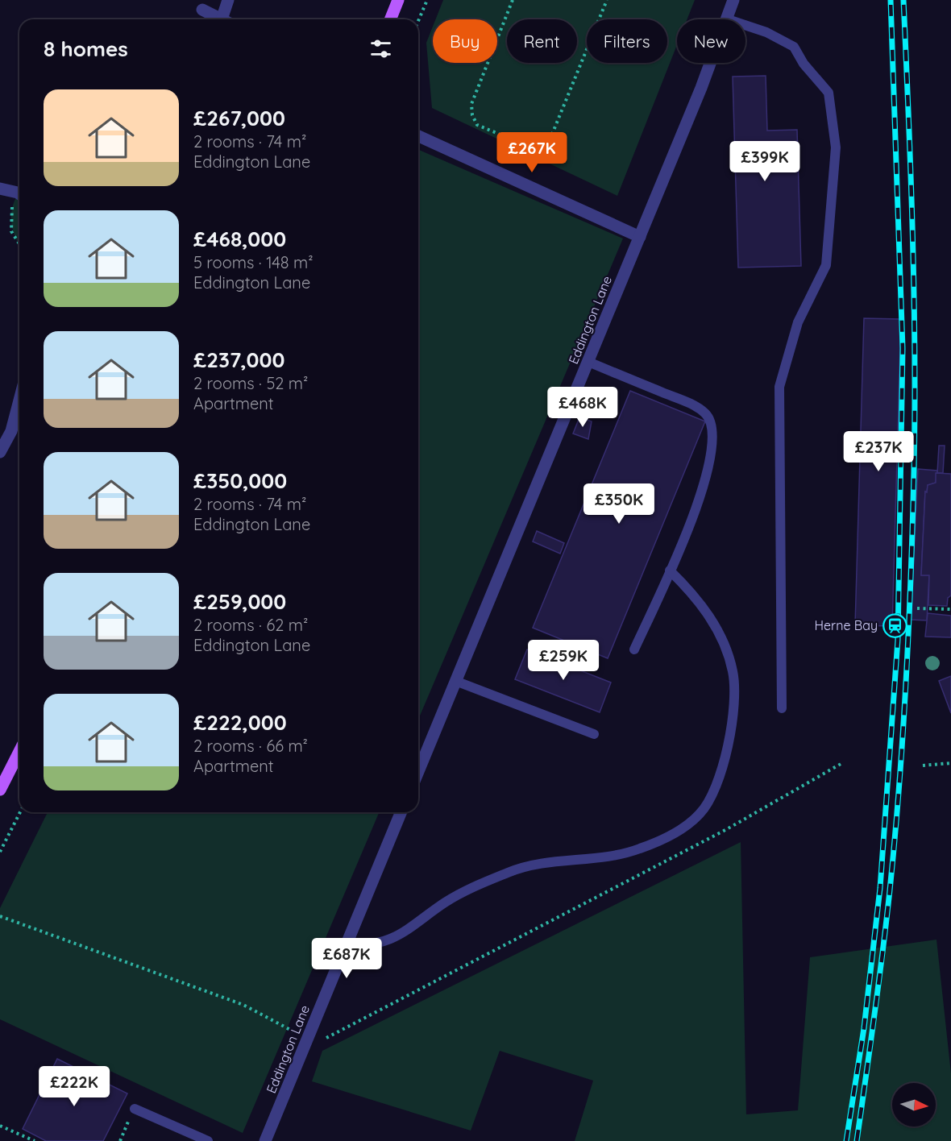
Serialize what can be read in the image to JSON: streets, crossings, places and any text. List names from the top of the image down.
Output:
{
  "streets": {
    "street": ["Eddington Lane"]
  },
  "places": {
    "station": ["Herne Bay"]
  },
  "north": "right",
  "page": {
    "chip": [
      "Buy",
      "Rent",
      "Filters",
      "New"
    ],
    "heading": "8 homes",
    "list": [
      {
        "name": "£267,000",
        "note": "2 rooms · 74 m² · Eddington Lane"
      },
      {
        "name": "£468,000",
        "note": "5 rooms · 148 m² · Eddington Lane"
      },
      {
        "name": "£237,000",
        "note": "2 rooms · 52 m² · Apartment"
      },
      {
        "name": "£350,000",
        "note": "2 rooms · 74 m² · Eddington Lane"
      },
      {
        "name": "£259,000",
        "note": "2 rooms · 62 m² · Eddington Lane"
      },
      {
        "name": "£222,000",
        "note": "2 rooms · 66 m² · Apartment"
      }
    ],
    "price": [
      "£267K",
      "£399K",
      "£468K",
      "£237K",
      "£350K",
      "£259K",
      "£687K",
      "£222K"
    ]
  }
}
